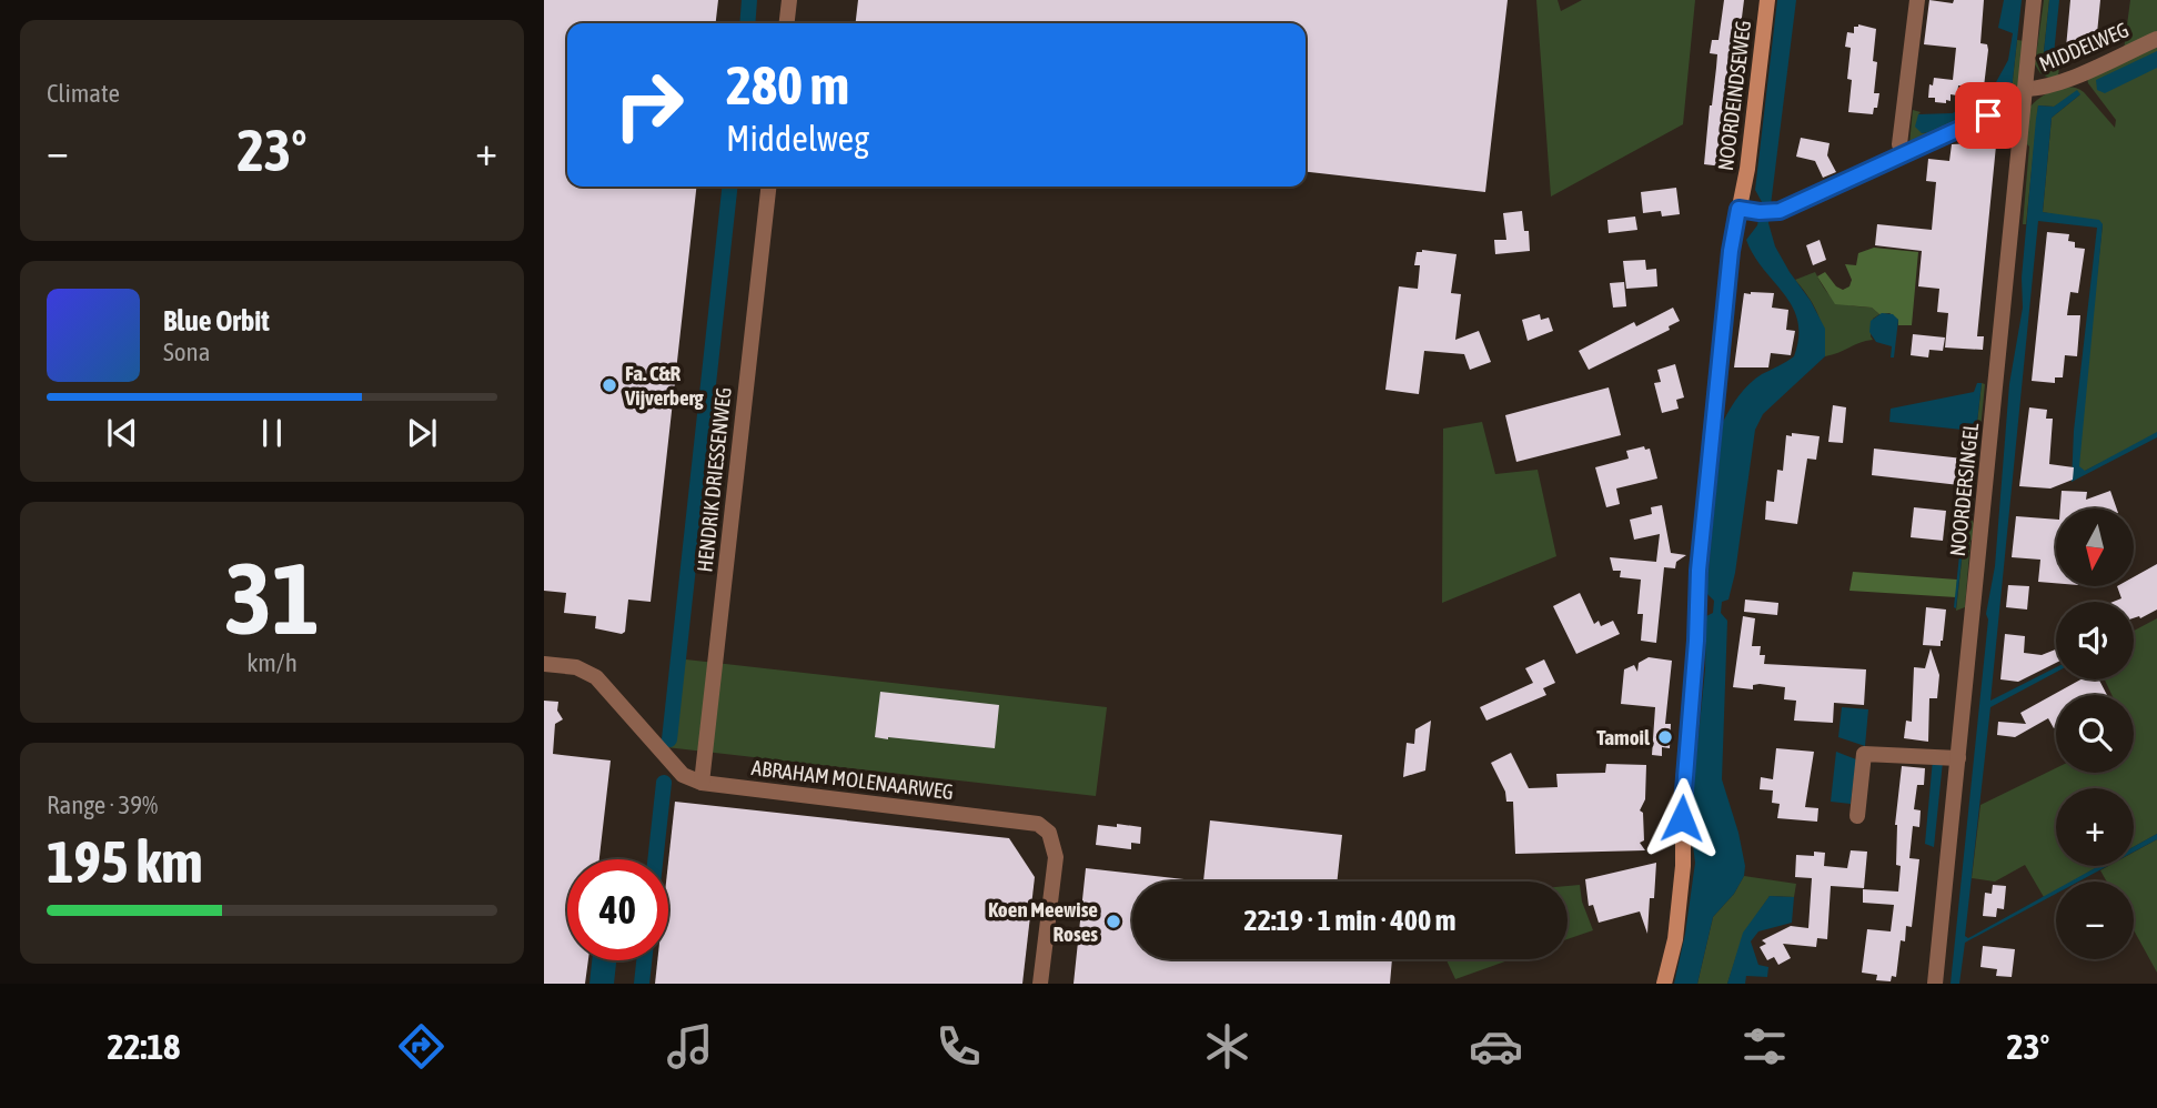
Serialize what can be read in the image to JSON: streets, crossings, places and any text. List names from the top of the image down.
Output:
{
  "streets": {
    "street": [
      "MIDDELWEG",
      "NOORDEINDSEWEG",
      "HENDRIK DRIESSENWEG",
      "NOORDERSINGEL",
      "ABRAHAM MOLENAARWEG"
    ]
  },
  "crossings": [
    ["MIDDELWEG", "NOORDERSINGEL"],
    ["HENDRIK DRIESSENWEG", "ABRAHAM MOLENAARWEG"]
  ],
  "places": ["Fa. C&R Vijverberg", "Tamoil", "Koen Meewise Roses"],
  "north": "bottom",
  "page": {
    "tile": [
      "Climate",
      ["31", "km/h"],
      ["Range · 39%", "195 km"]
    ],
    "turn": ["280 m", "Middelweg"],
    "heat": ["−", "23°", "+"],
    "song": ["Blue Orbit", "Sona"],
    "map_buttons": ["+", "−"],
    "limit": "40",
    "trip": "22:19 · 1 min · 400 m",
    "tabs": ["22:18", "23°"]
  }
}
